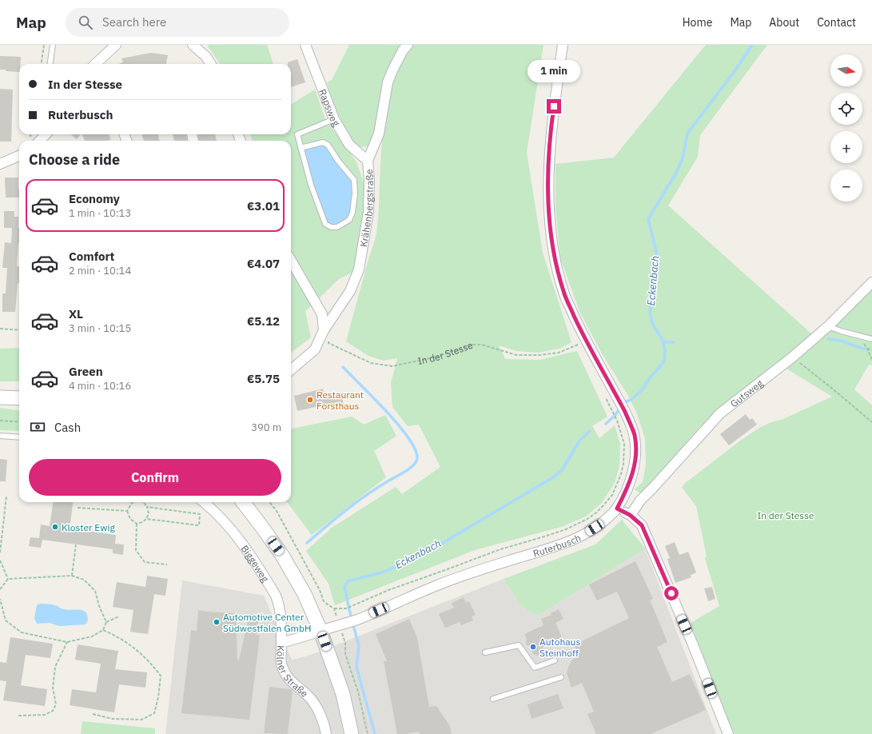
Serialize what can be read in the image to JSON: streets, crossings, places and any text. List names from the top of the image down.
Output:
{
  "streets": {
    "street": [
      "Rapsweg",
      "Krähenbergstraße",
      "Gutsweg",
      "Ruterbusch",
      "Biggeweg",
      "Kölner Straße"
    ],
    "path": ["In der Stesse"]
  },
  "crossings": [
    ["Rapsweg", "Krähenbergstraße"],
    ["Krähenbergstraße", "In der Stesse"],
    ["Ruterbusch", "Kölner Straße"],
    ["Biggeweg", "Kölner Straße"]
  ],
  "water": ["Eckenbach"],
  "parks": ["In der Stesse"],
  "places": [
    "Restaurant Forsthaus",
    "Kloster Ewig",
    "Automotive Center Südwestfalen GmbH",
    "Autohaus Steinhoff"
  ],
  "north": "right",
  "page": {
    "header": "Map",
    "search": "Search here",
    "nav": [
      "Home",
      "Map",
      "About",
      "Contact"
    ],
    "map_buttons": ["+", "−"],
    "bubble": "1 min",
    "banner": ["In der Stesse", "Ruterbusch"],
    "heading": "Choose a ride",
    "list": [
      {
        "name": "Economy",
        "note": "1 min · 10:13",
        "value": "€3.01"
      },
      {
        "name": "Comfort",
        "note": "2 min · 10:14",
        "value": "€4.07"
      },
      {
        "name": "XL",
        "note": "3 min · 10:15",
        "value": "€5.12"
      },
      {
        "name": "Green",
        "note": "4 min · 10:16",
        "value": "€5.75"
      }
    ],
    "pay": ["Cash", "390 m"],
    "buttons": "Confirm"
  }
}
